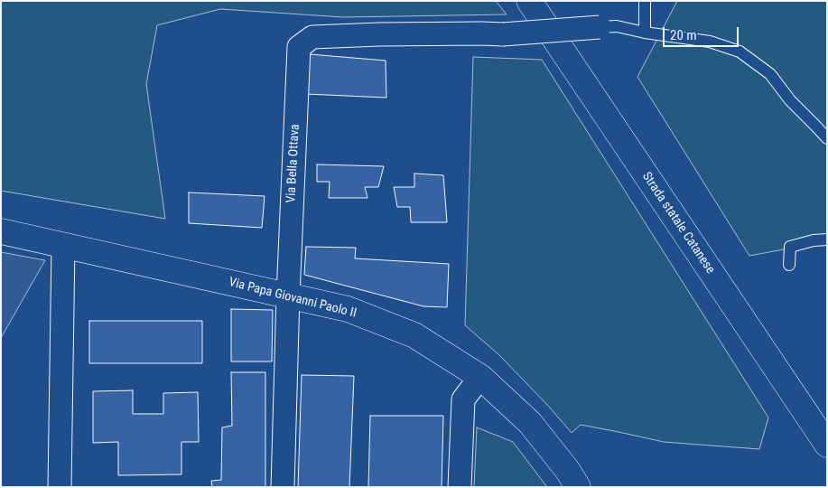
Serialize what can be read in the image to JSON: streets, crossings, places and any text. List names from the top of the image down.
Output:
{
  "streets": {
    "street": ["Via Bella Ottava", "Strada statale Catanese", "Via Papa Giovanni Paolo II"]
  },
  "crossings": [
    ["Via Bella Ottava", "Via Papa Giovanni Paolo II"]
  ],
  "scale_bar": "20 m"
}
